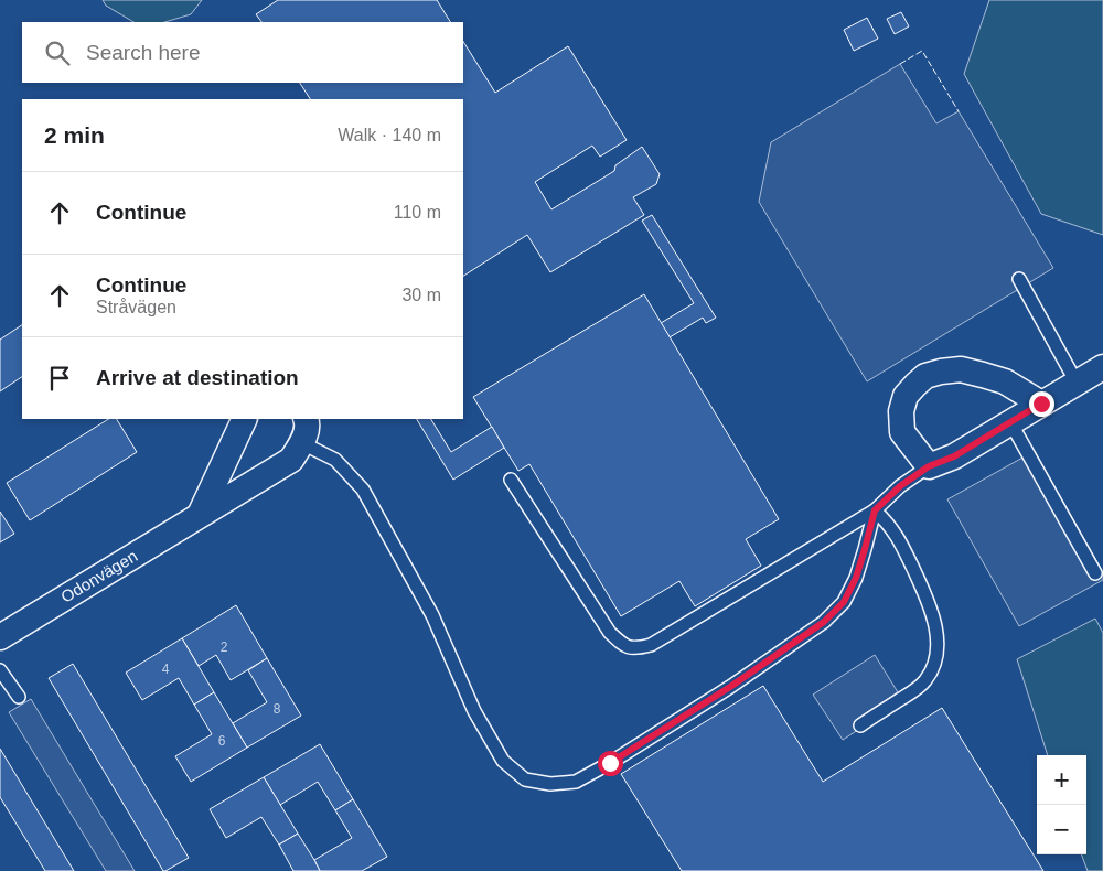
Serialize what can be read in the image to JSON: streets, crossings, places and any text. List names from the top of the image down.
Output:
{
  "streets": {
    "street": ["Odonvägen"]
  },
  "house_numbers": [
    "2",
    "4",
    "8",
    "6"
  ],
  "page": {
    "search": "Search here",
    "heading": ["2 min", "Walk · 140 m"],
    "list": [
      ["Continue", "110 m"],
      ["Continue", "Stråvägen", "30 m"],
      "Arrive at destination"
    ],
    "map_buttons": ["+", "−"]
  }
}
